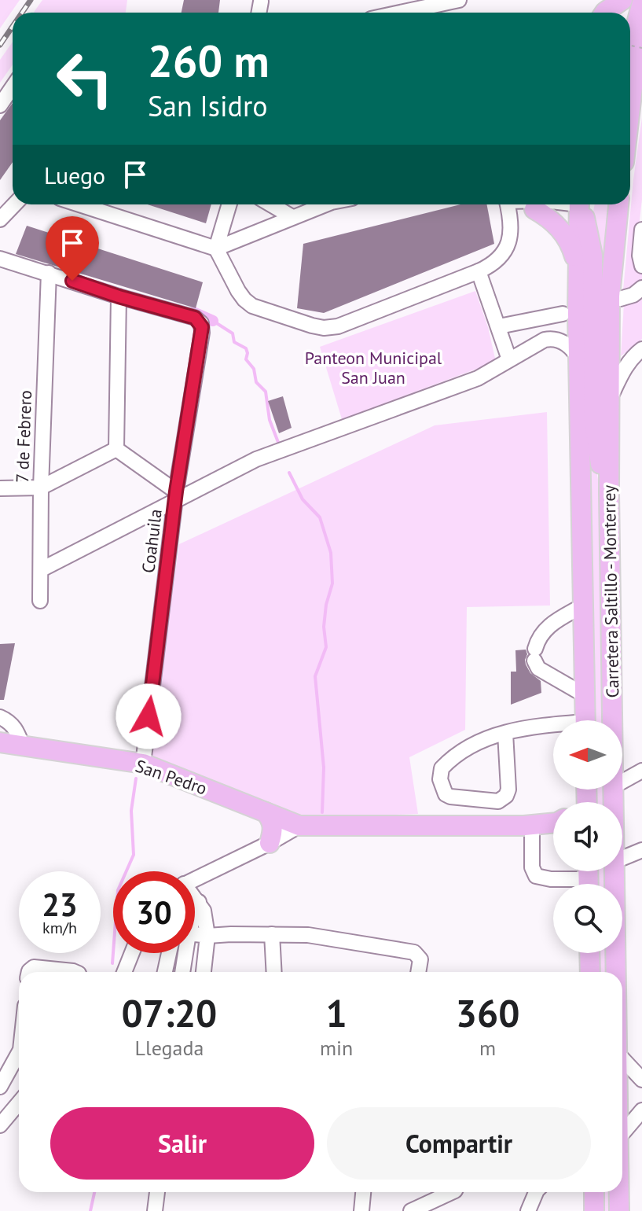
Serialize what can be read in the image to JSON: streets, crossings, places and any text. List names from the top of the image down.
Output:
{
  "streets": {
    "main road": ["Carretera Saltillo - Monterrey", "San Pedro"],
    "street": ["7 de Febrero", "Coahuila"]
  },
  "crossings": [
    ["Coahuila", "San Pedro"]
  ],
  "parks": ["Panteon Municipal San Juan"],
  "north": "left",
  "page": {
    "turn": ["260 m", "San Isidro"],
    "then": "Luego",
    "speed": "23 km/h",
    "limit": "30",
    "eta": [
      "07:20",
      "Llegada",
      "1",
      "min",
      "360",
      "m"
    ],
    "buttons": ["Salir", "Compartir"]
  }
}
